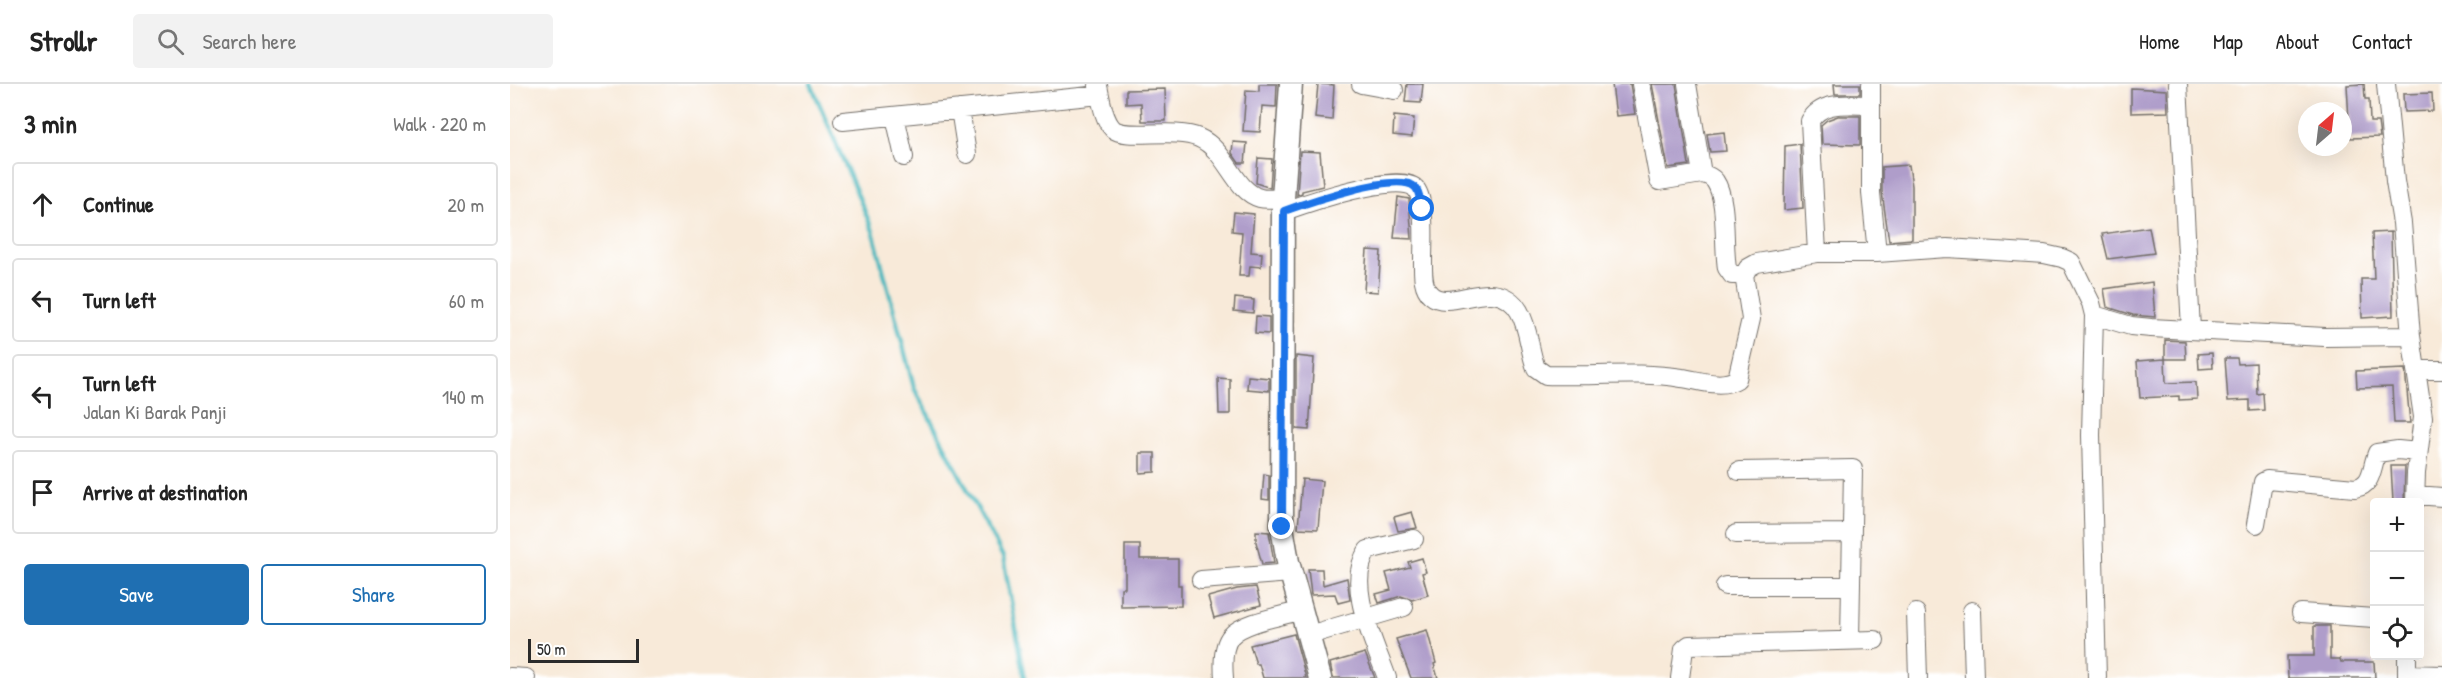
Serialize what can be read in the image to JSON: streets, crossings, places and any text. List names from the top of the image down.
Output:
{
  "scale_bar": "50 m",
  "north": "top right",
  "page": {
    "header": "Strollr",
    "search": "Search here",
    "nav": [
      "Home",
      "Map",
      "About",
      "Contact"
    ],
    "heading": ["3 min", "Walk · 220 m"],
    "list": [
      ["Continue", "20 m"],
      ["Turn left", "60 m"],
      ["Turn left", "Jalan Ki Barak Panji", "140 m"],
      "Arrive at destination"
    ],
    "map_buttons": ["+", "−"],
    "buttons": ["Save", "Share"],
    "scale": "50 m"
  }
}
